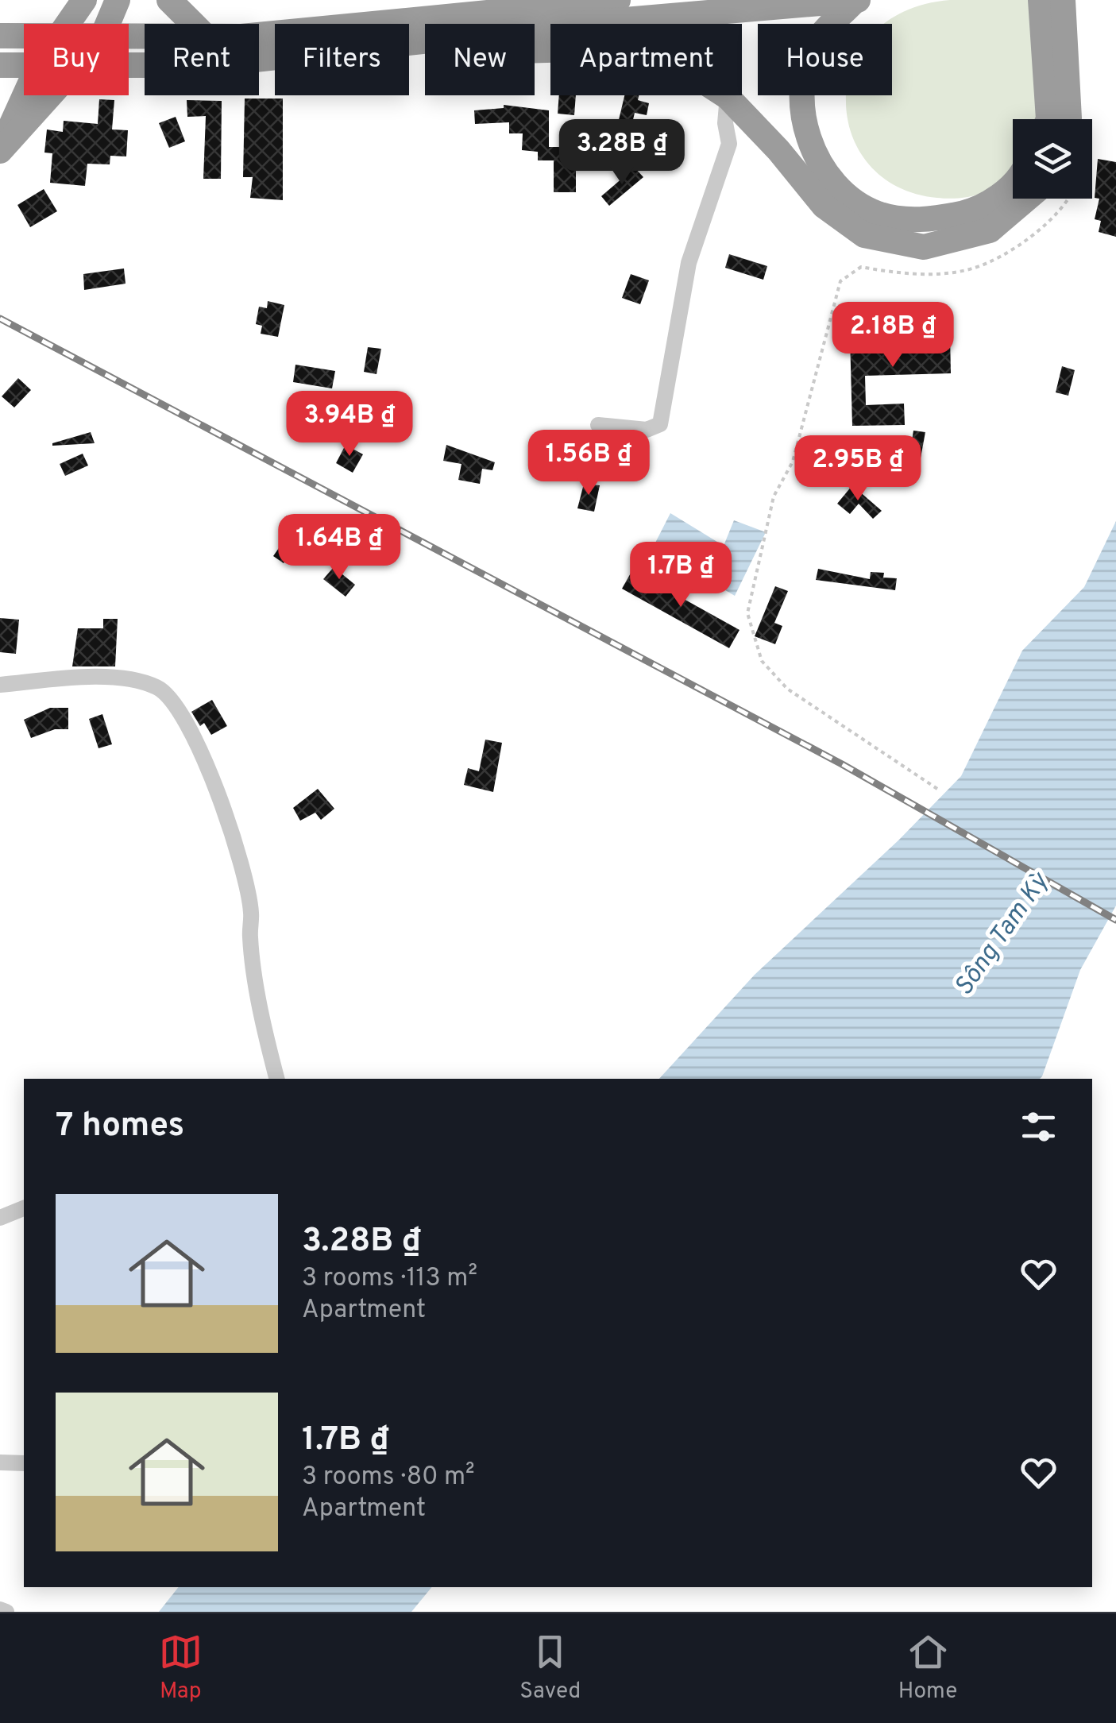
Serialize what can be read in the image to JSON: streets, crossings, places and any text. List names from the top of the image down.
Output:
{
  "water": ["Sông Tam Kỳ"],
  "page": {
    "chip": [
      "Buy",
      "Rent",
      "Filters",
      "New",
      "Apartment",
      "House"
    ],
    "price": [
      "3.28B ₫",
      "2.18B ₫",
      "3.94B ₫",
      "1.56B ₫",
      "2.95B ₫",
      "1.64B ₫",
      "1.7B ₫"
    ],
    "heading": "7 homes",
    "list": [
      {
        "name": "3.28B ₫",
        "note": "3 rooms · 113 m² · Apartment"
      },
      {
        "name": "1.7B ₫",
        "note": "3 rooms · 80 m² · Apartment"
      }
    ],
    "tabs": ["Map", "Saved", "Home"]
  }
}
